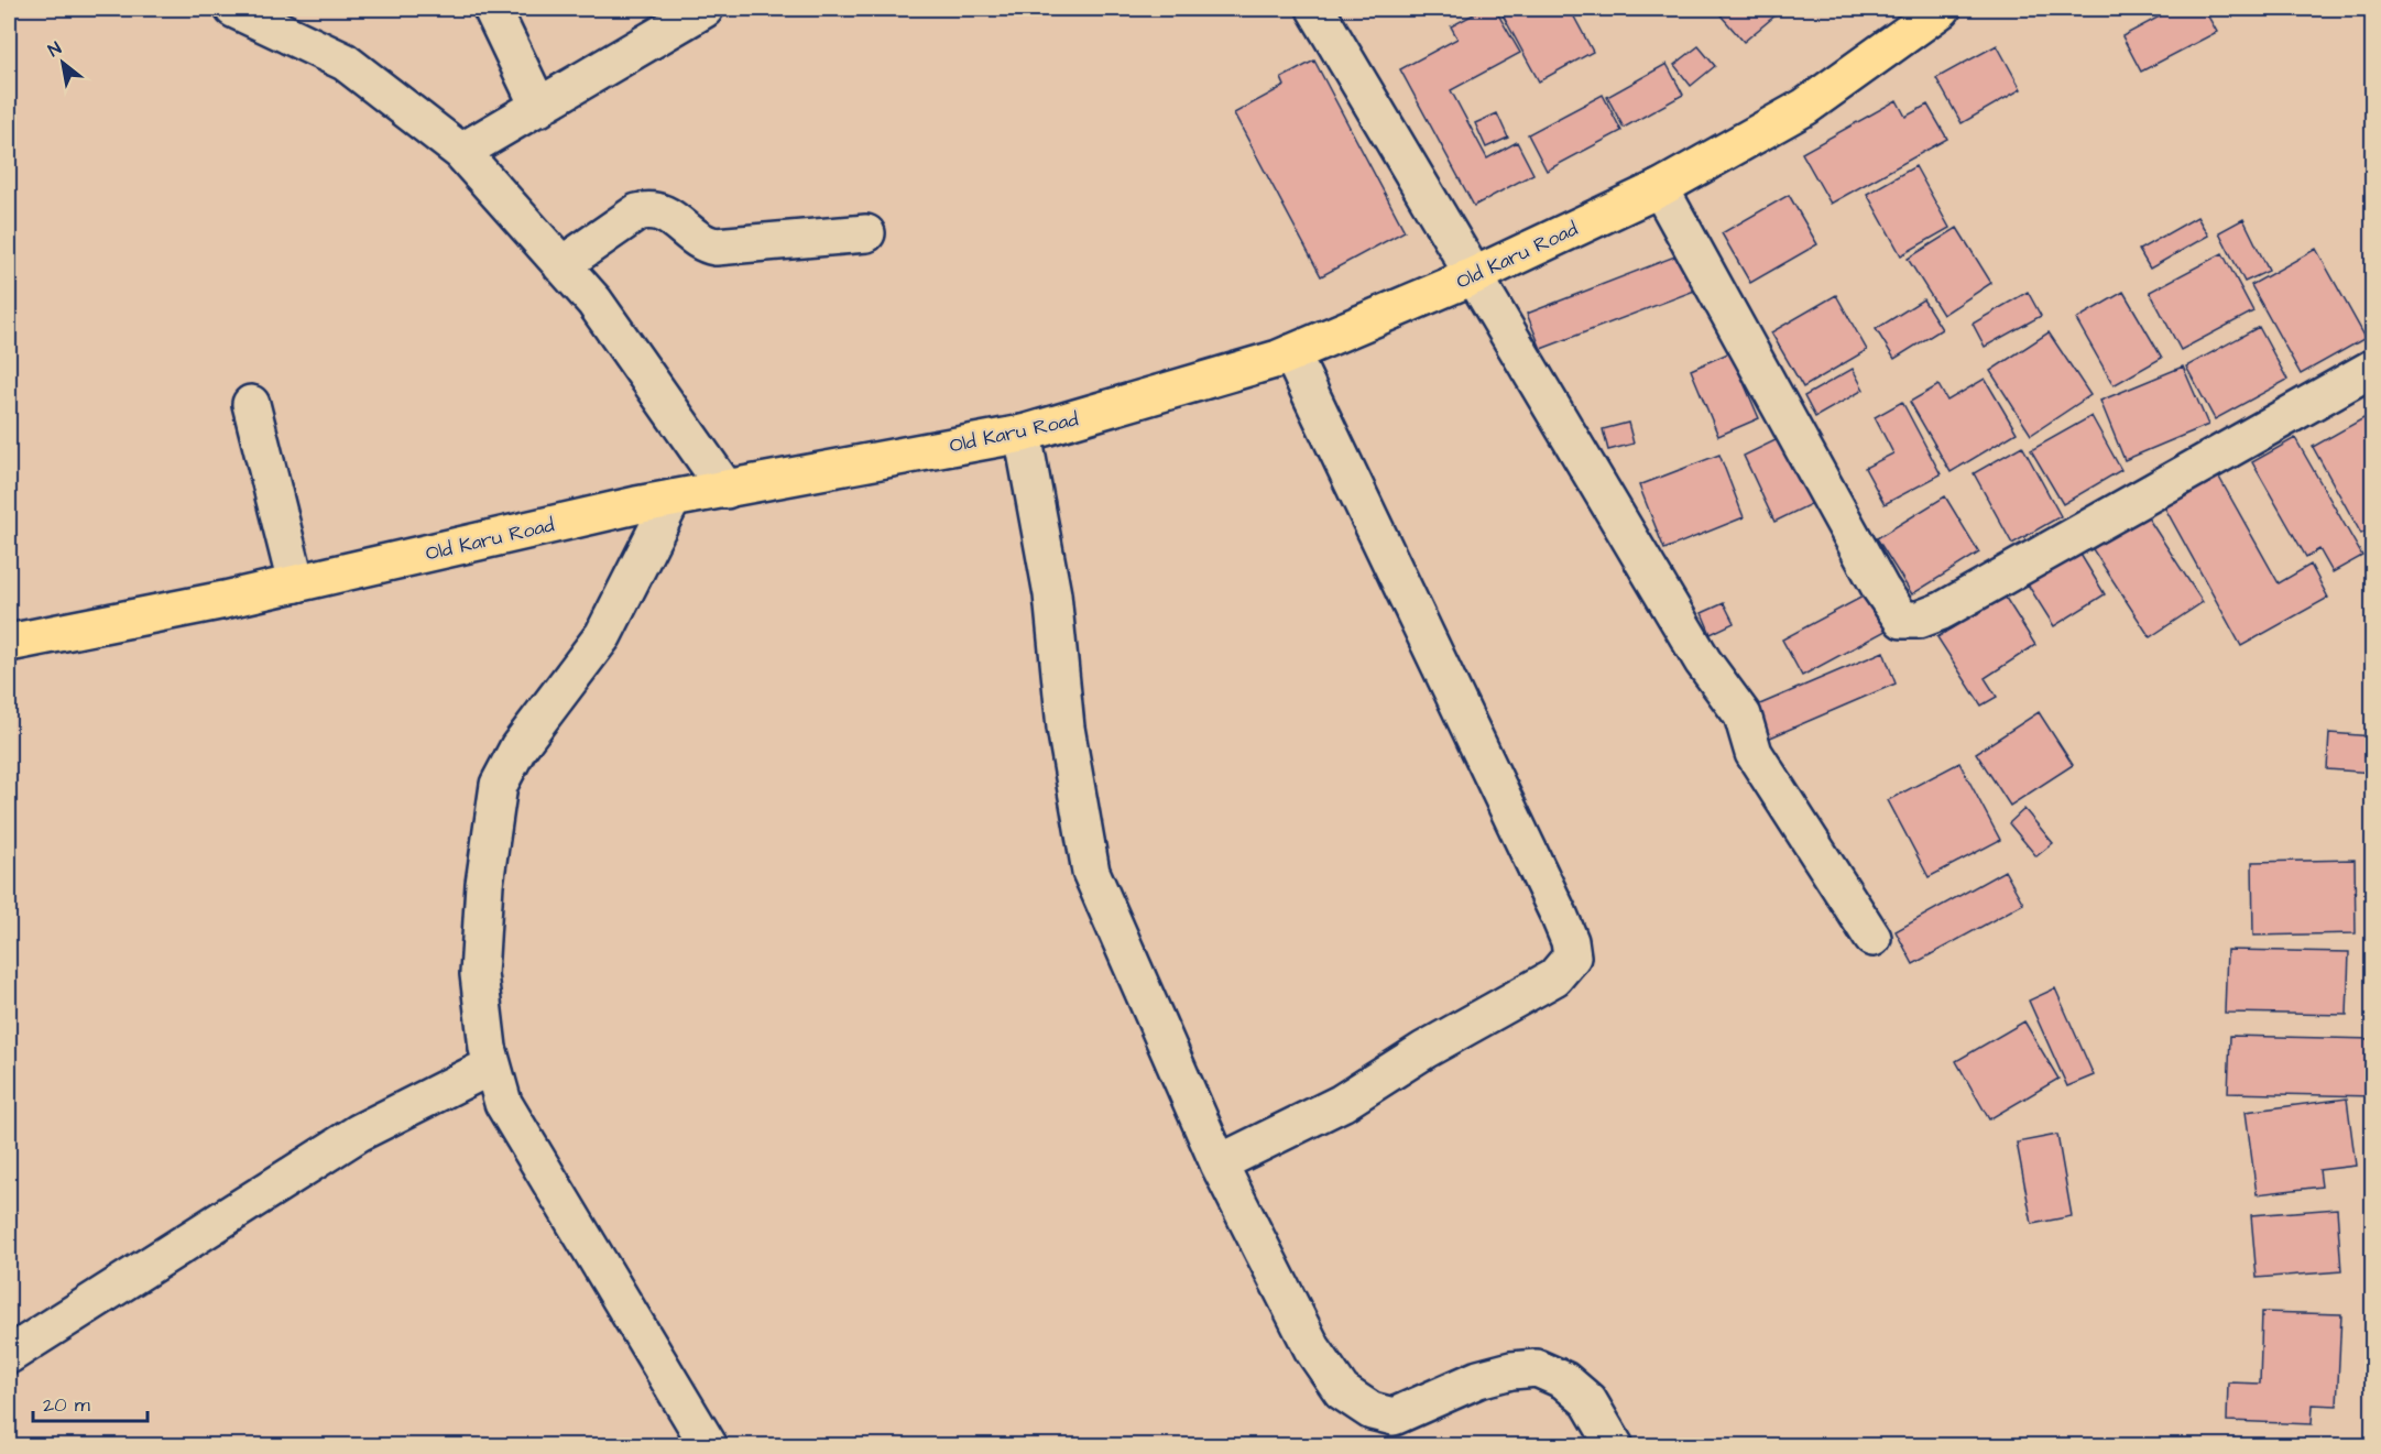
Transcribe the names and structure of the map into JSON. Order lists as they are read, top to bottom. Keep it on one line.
{"streets":{"main road":["Old Karu Road"]},"scale_bar":"20 m","north":"top left"}
